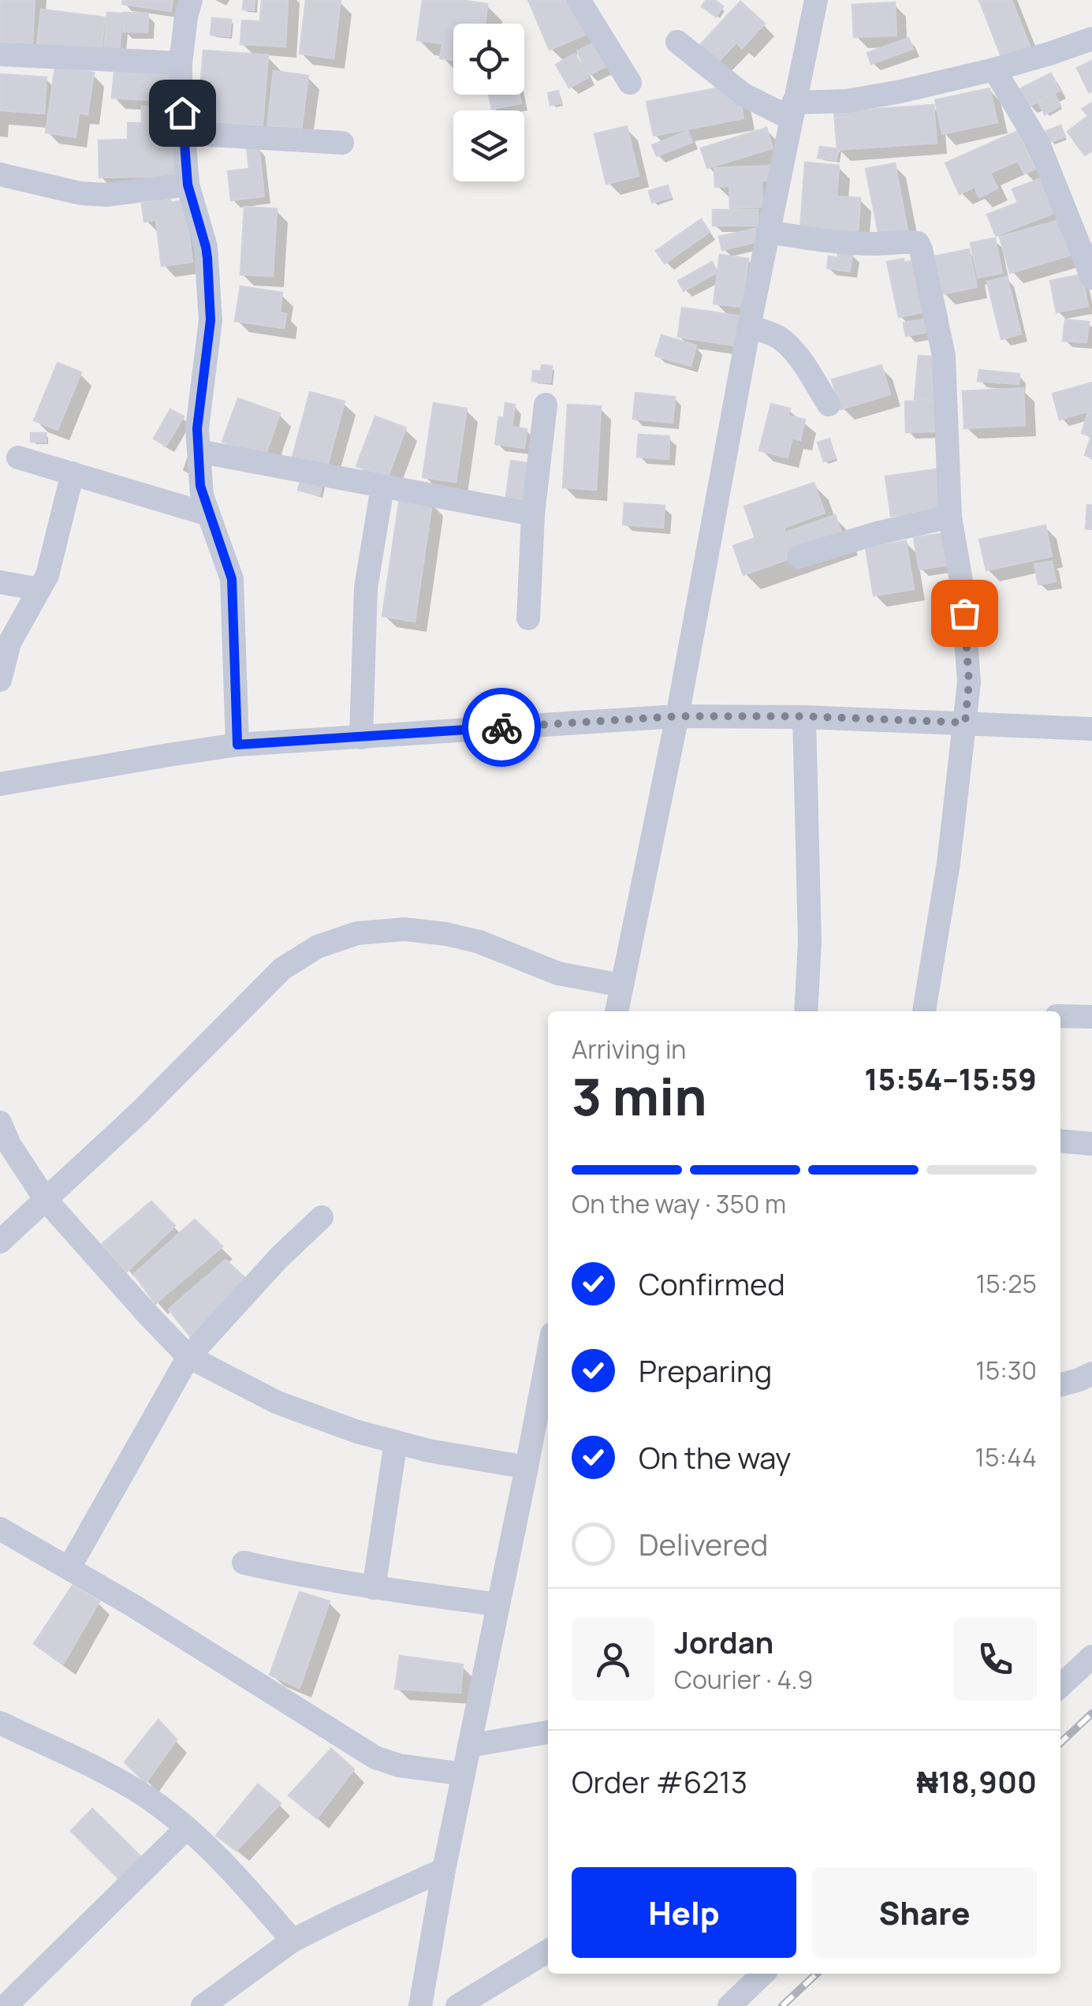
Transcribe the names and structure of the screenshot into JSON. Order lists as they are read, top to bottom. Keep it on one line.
{"page":{"heading":["3 min","Arriving in","15:54–15:59"],"panel":["Jordan","Courier · 4.9","Order #6213","₦18,900"],"bar":"On the way · 350 m","list":[["Confirmed","15:25"],["Preparing","15:30"],["On the way","15:44"],"Delivered"],"buttons":["Help","Share"]}}
